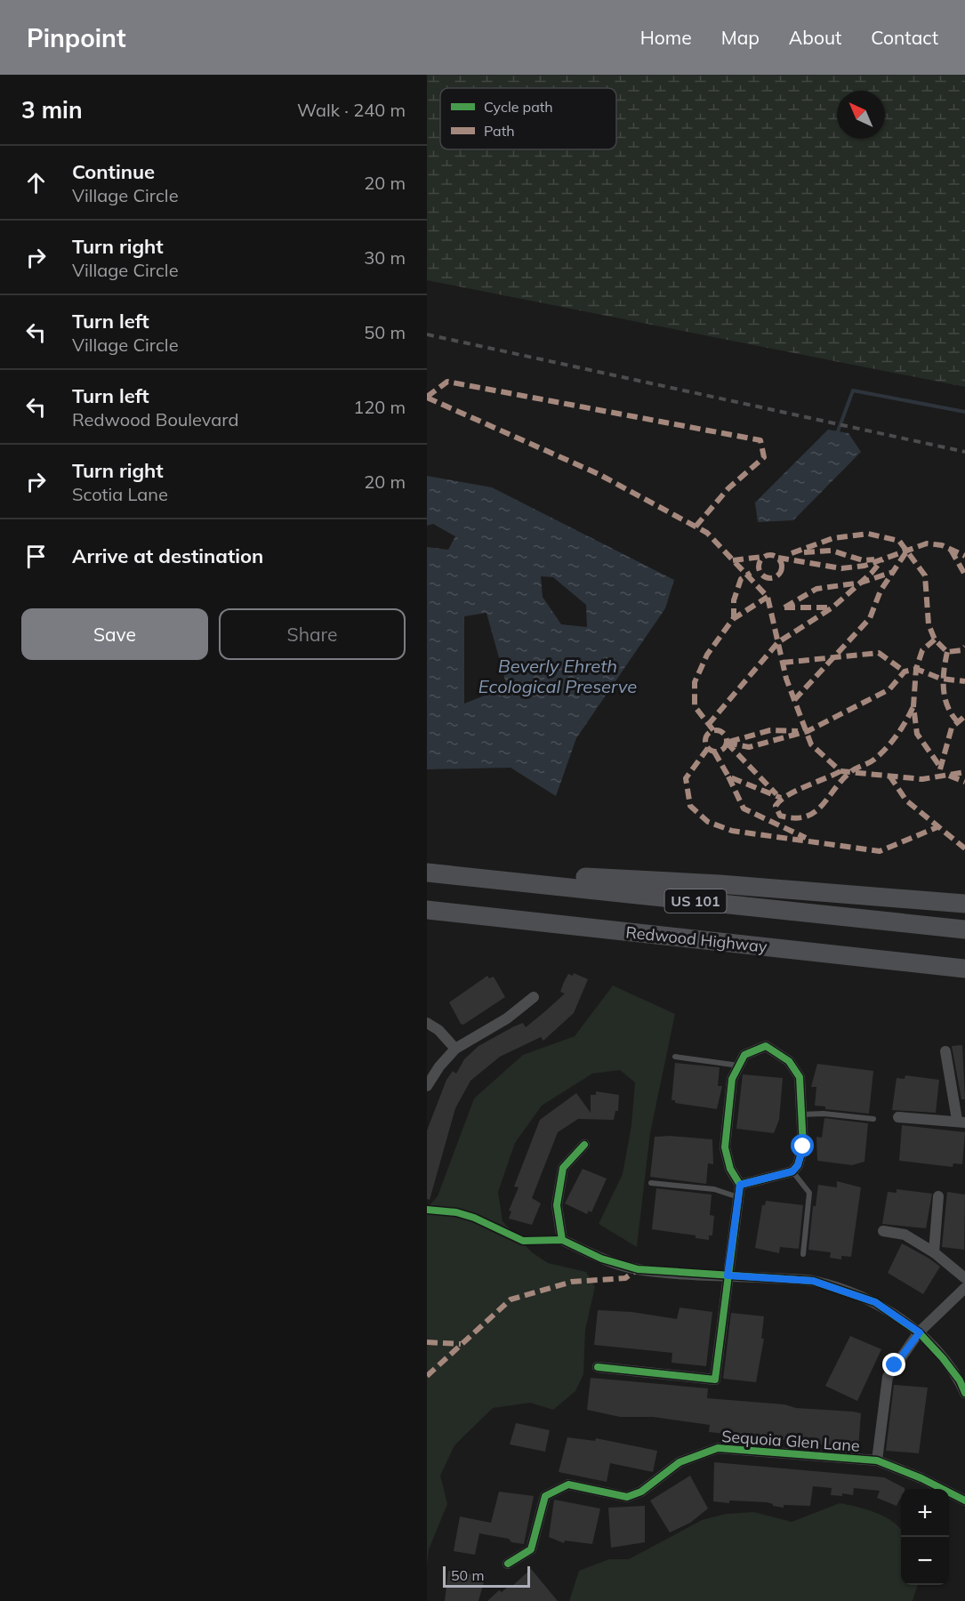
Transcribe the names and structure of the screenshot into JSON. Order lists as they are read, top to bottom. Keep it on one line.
{"streets":{"highway":["US 101","Redwood Highway"],"street":["Sequoia Glen Lane"]},"water":["Beverly Ehreth Ecological Preserve"],"legend":["Cycle path","Path"],"scale_bar":"50 m","north":"top left","page":{"header":"Pinpoint","nav":["Home","Map","About","Contact"],"heading":["3 min","Walk · 240 m"],"list":[["Continue","Village Circle","20 m"],["Turn right","Village Circle","30 m"],["Turn left","Village Circle","50 m"],["Turn left","Redwood Boulevard","120 m"],["Turn right","Scotia Lane","20 m"],"Arrive at destination"],"buttons":["Save","Share"],"map_buttons":["+","−"],"scale":"50 m"}}
